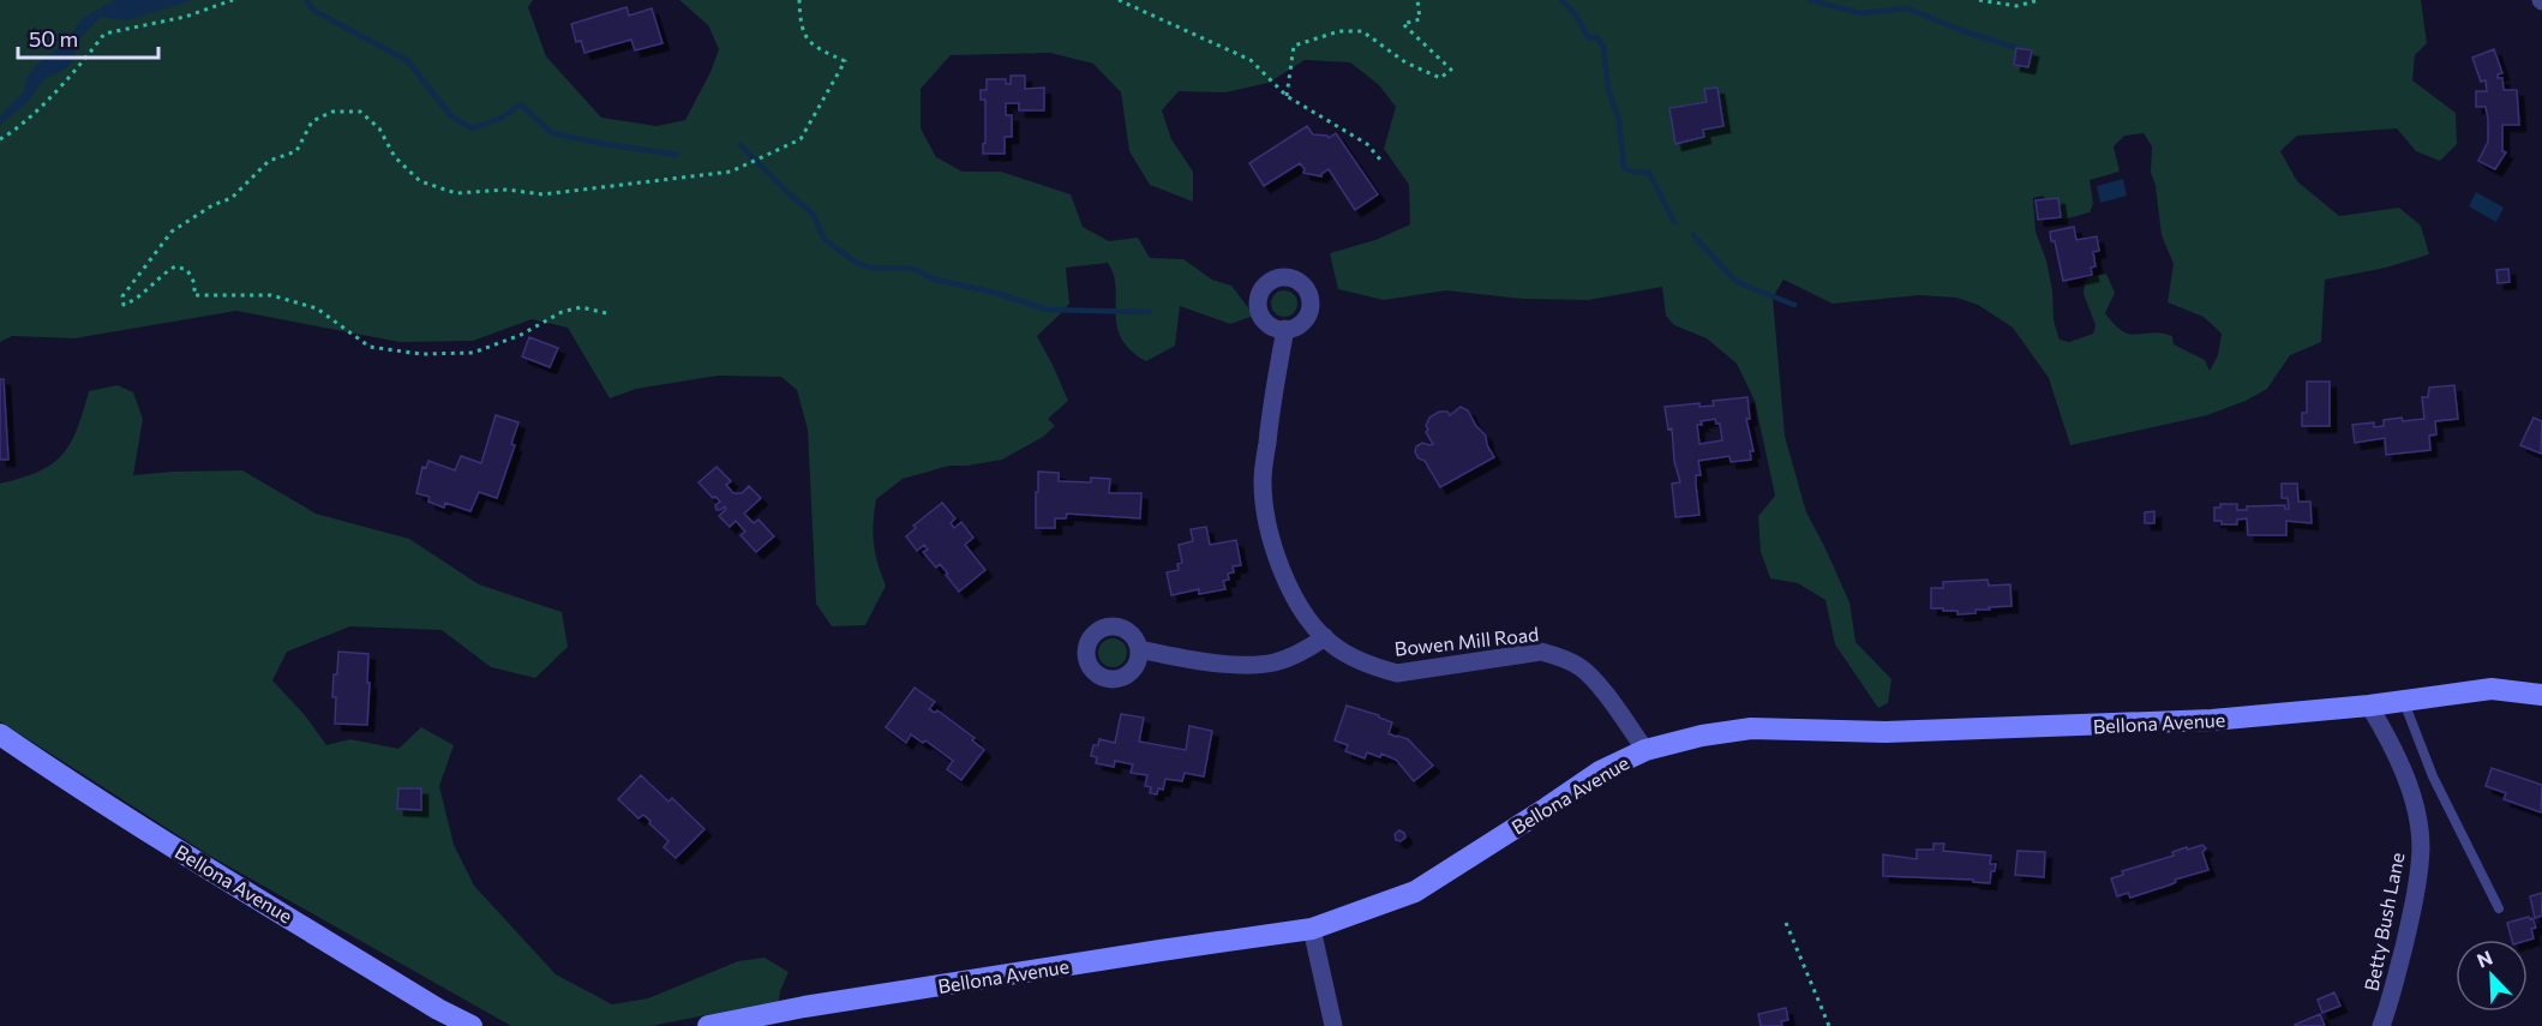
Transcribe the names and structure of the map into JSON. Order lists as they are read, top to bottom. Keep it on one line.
{"streets":{"main road":["Bellona Avenue"],"street":["Bowen Mill Road","Betty Bush Lane"]},"crossings":[["Bowen Mill Road","Bellona Avenue"],["Bellona Avenue","Betty Bush Lane"]],"scale_bar":"50 m","north":"top left"}
